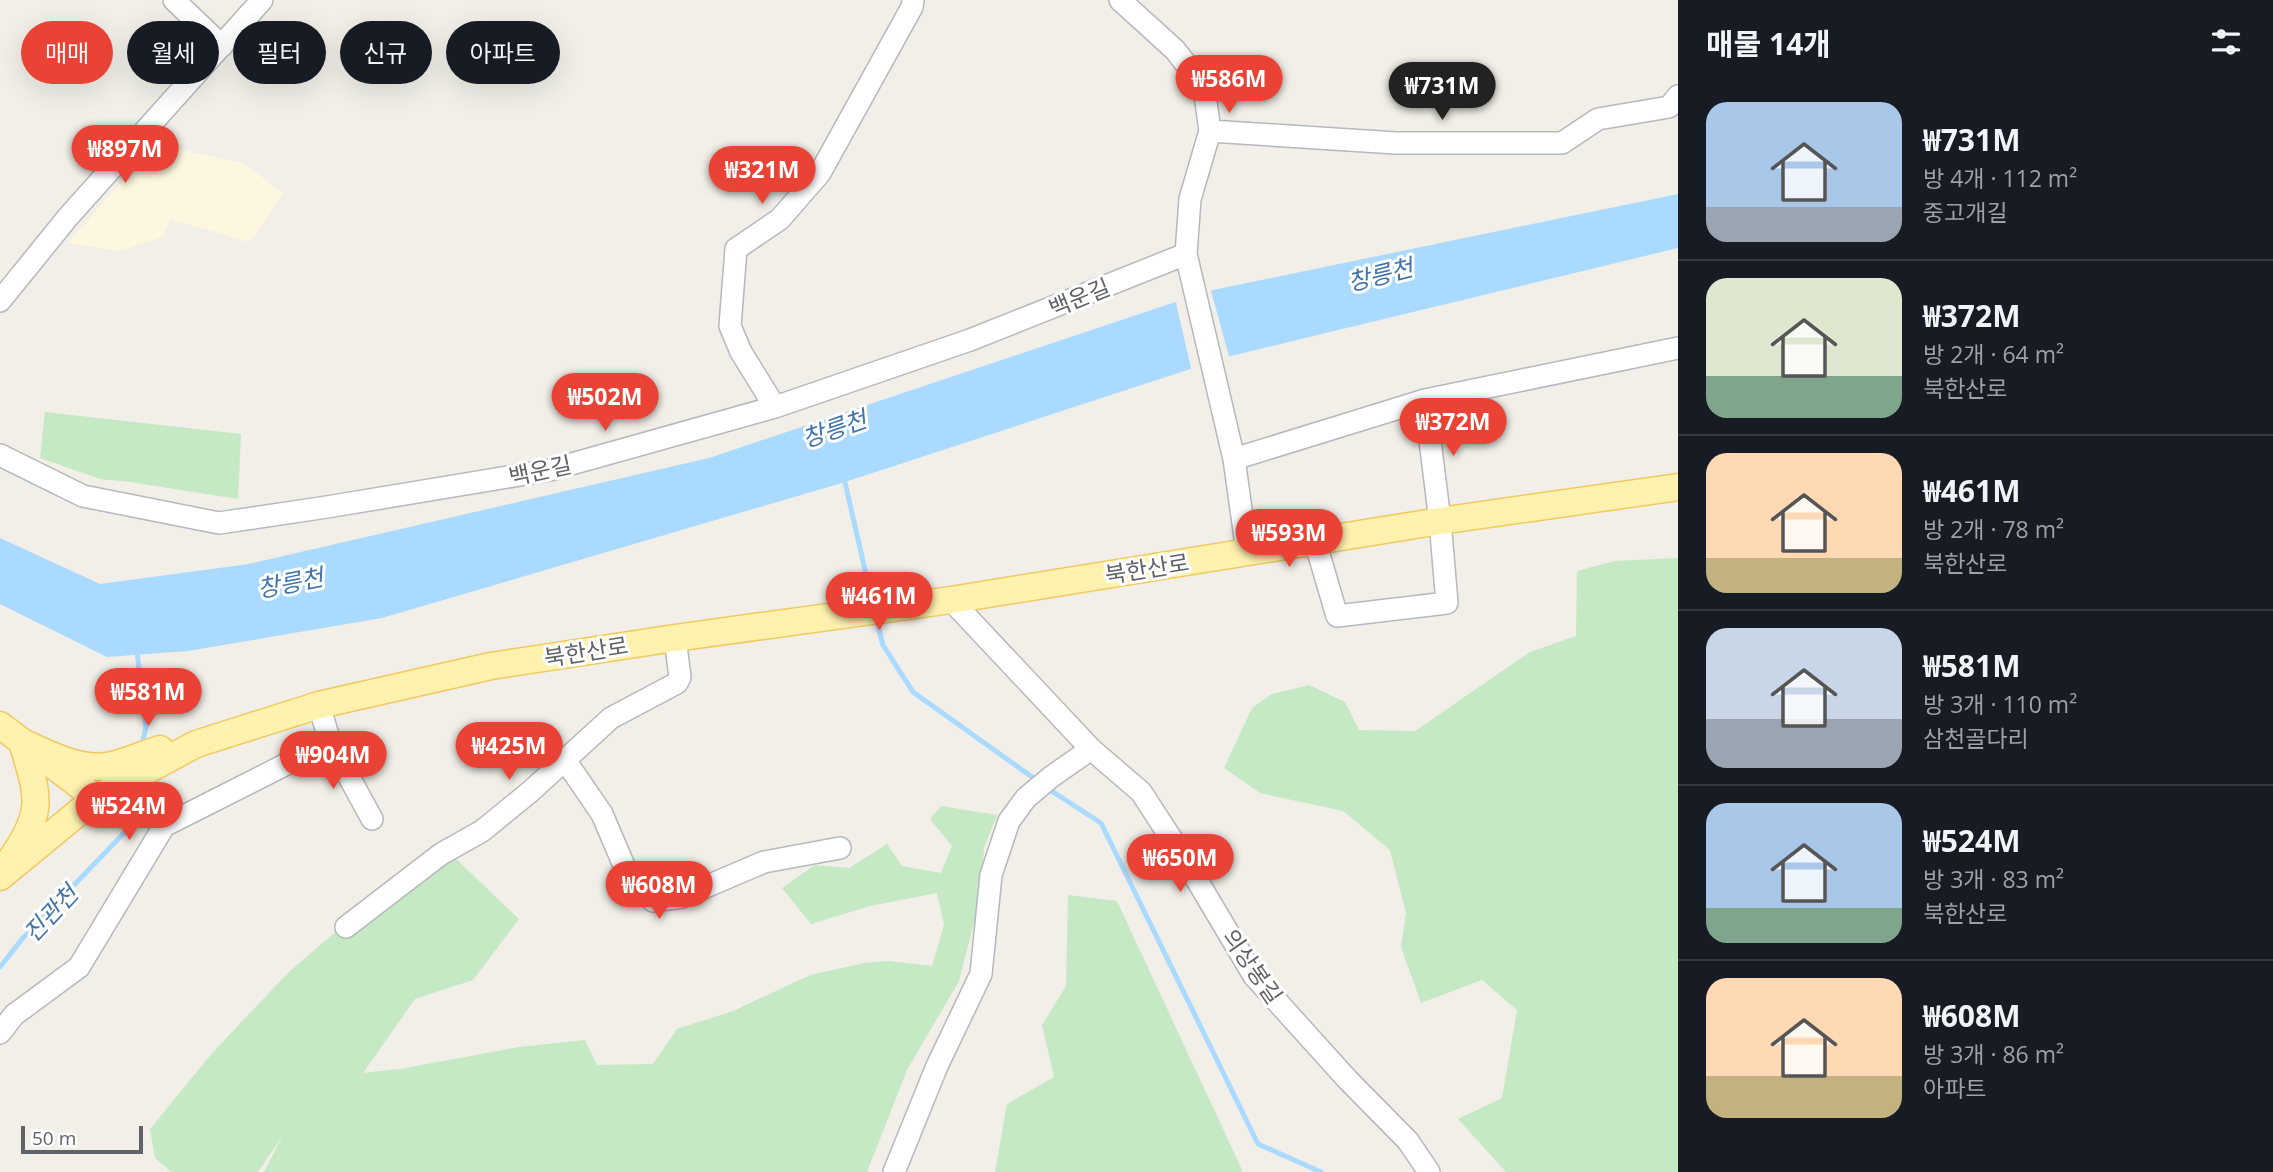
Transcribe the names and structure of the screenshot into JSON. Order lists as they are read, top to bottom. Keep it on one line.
{"streets":{"main road":["북한산로"],"street":["백운길","의상봉길"]},"crossings":[["북한산로","의상봉길"]],"water":["창릉천","진관천"],"scale_bar":"50 m","page":{"heading":"매물 14개","chip":["매매","월세","필터","신규","아파트"],"price":["₩586M","₩731M","₩897M","₩321M","₩502M","₩372M","₩593M","₩461M","₩581M","₩425M","₩904M","₩524M","₩650M","₩608M"],"list":[{"name":"₩731M","note":"방 4개 · 112 m² · 중고개길"},{"name":"₩372M","note":"방 2개 · 64 m² · 북한산로"},{"name":"₩461M","note":"방 2개 · 78 m² · 북한산로"},{"name":"₩581M","note":"방 3개 · 110 m² · 삼천골다리"},{"name":"₩524M","note":"방 3개 · 83 m² · 북한산로"},{"name":"₩608M","note":"방 3개 · 86 m² · 아파트"}],"scale":"50 m"}}
